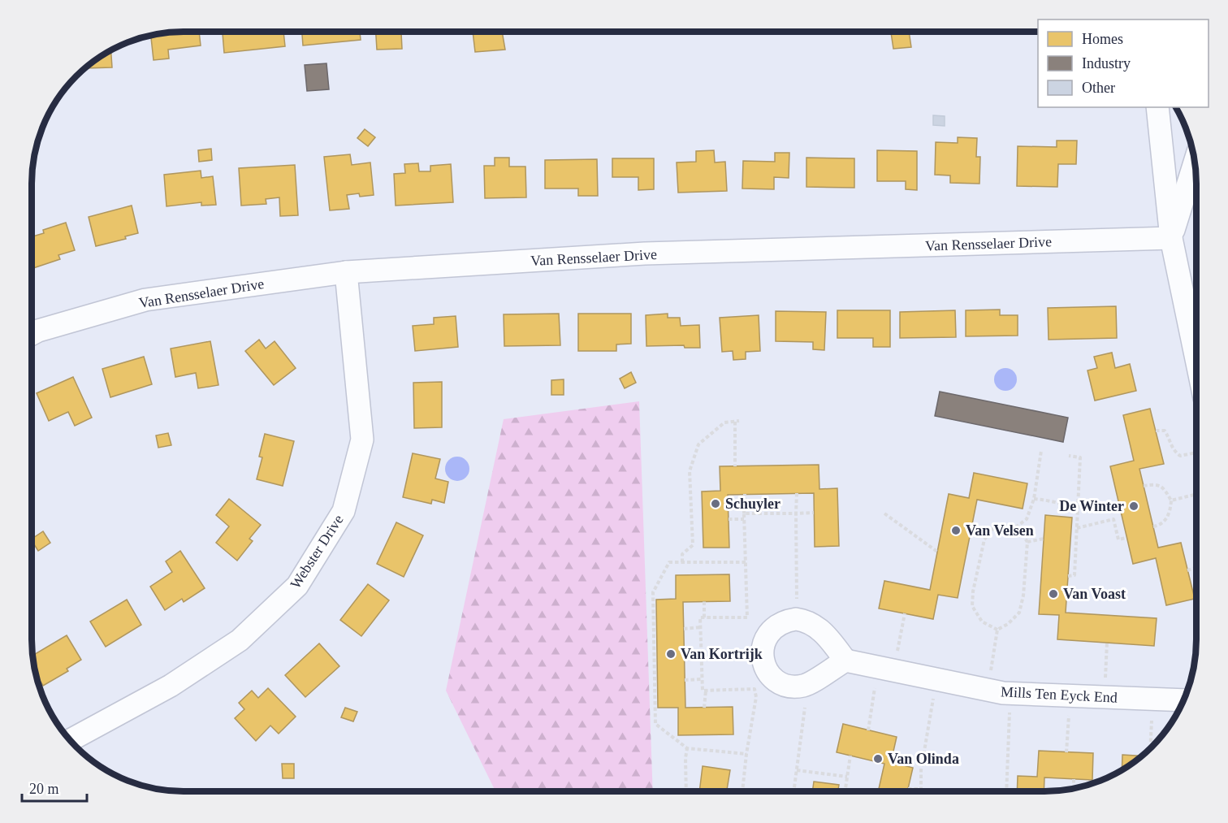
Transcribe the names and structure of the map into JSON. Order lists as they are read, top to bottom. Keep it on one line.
{"streets":{"street":["Van Rensselaer Drive","Webster Drive","Mills Ten Eyck End"]},"crossings":[["Van Rensselaer Drive","Webster Drive"]],"places":["Schuyler","De Winter","Van Velsen","Van Voast","Van Kortrijk","Van Olinda"],"legend":["Homes","Industry","Other"],"scale_bar":"20 m"}
